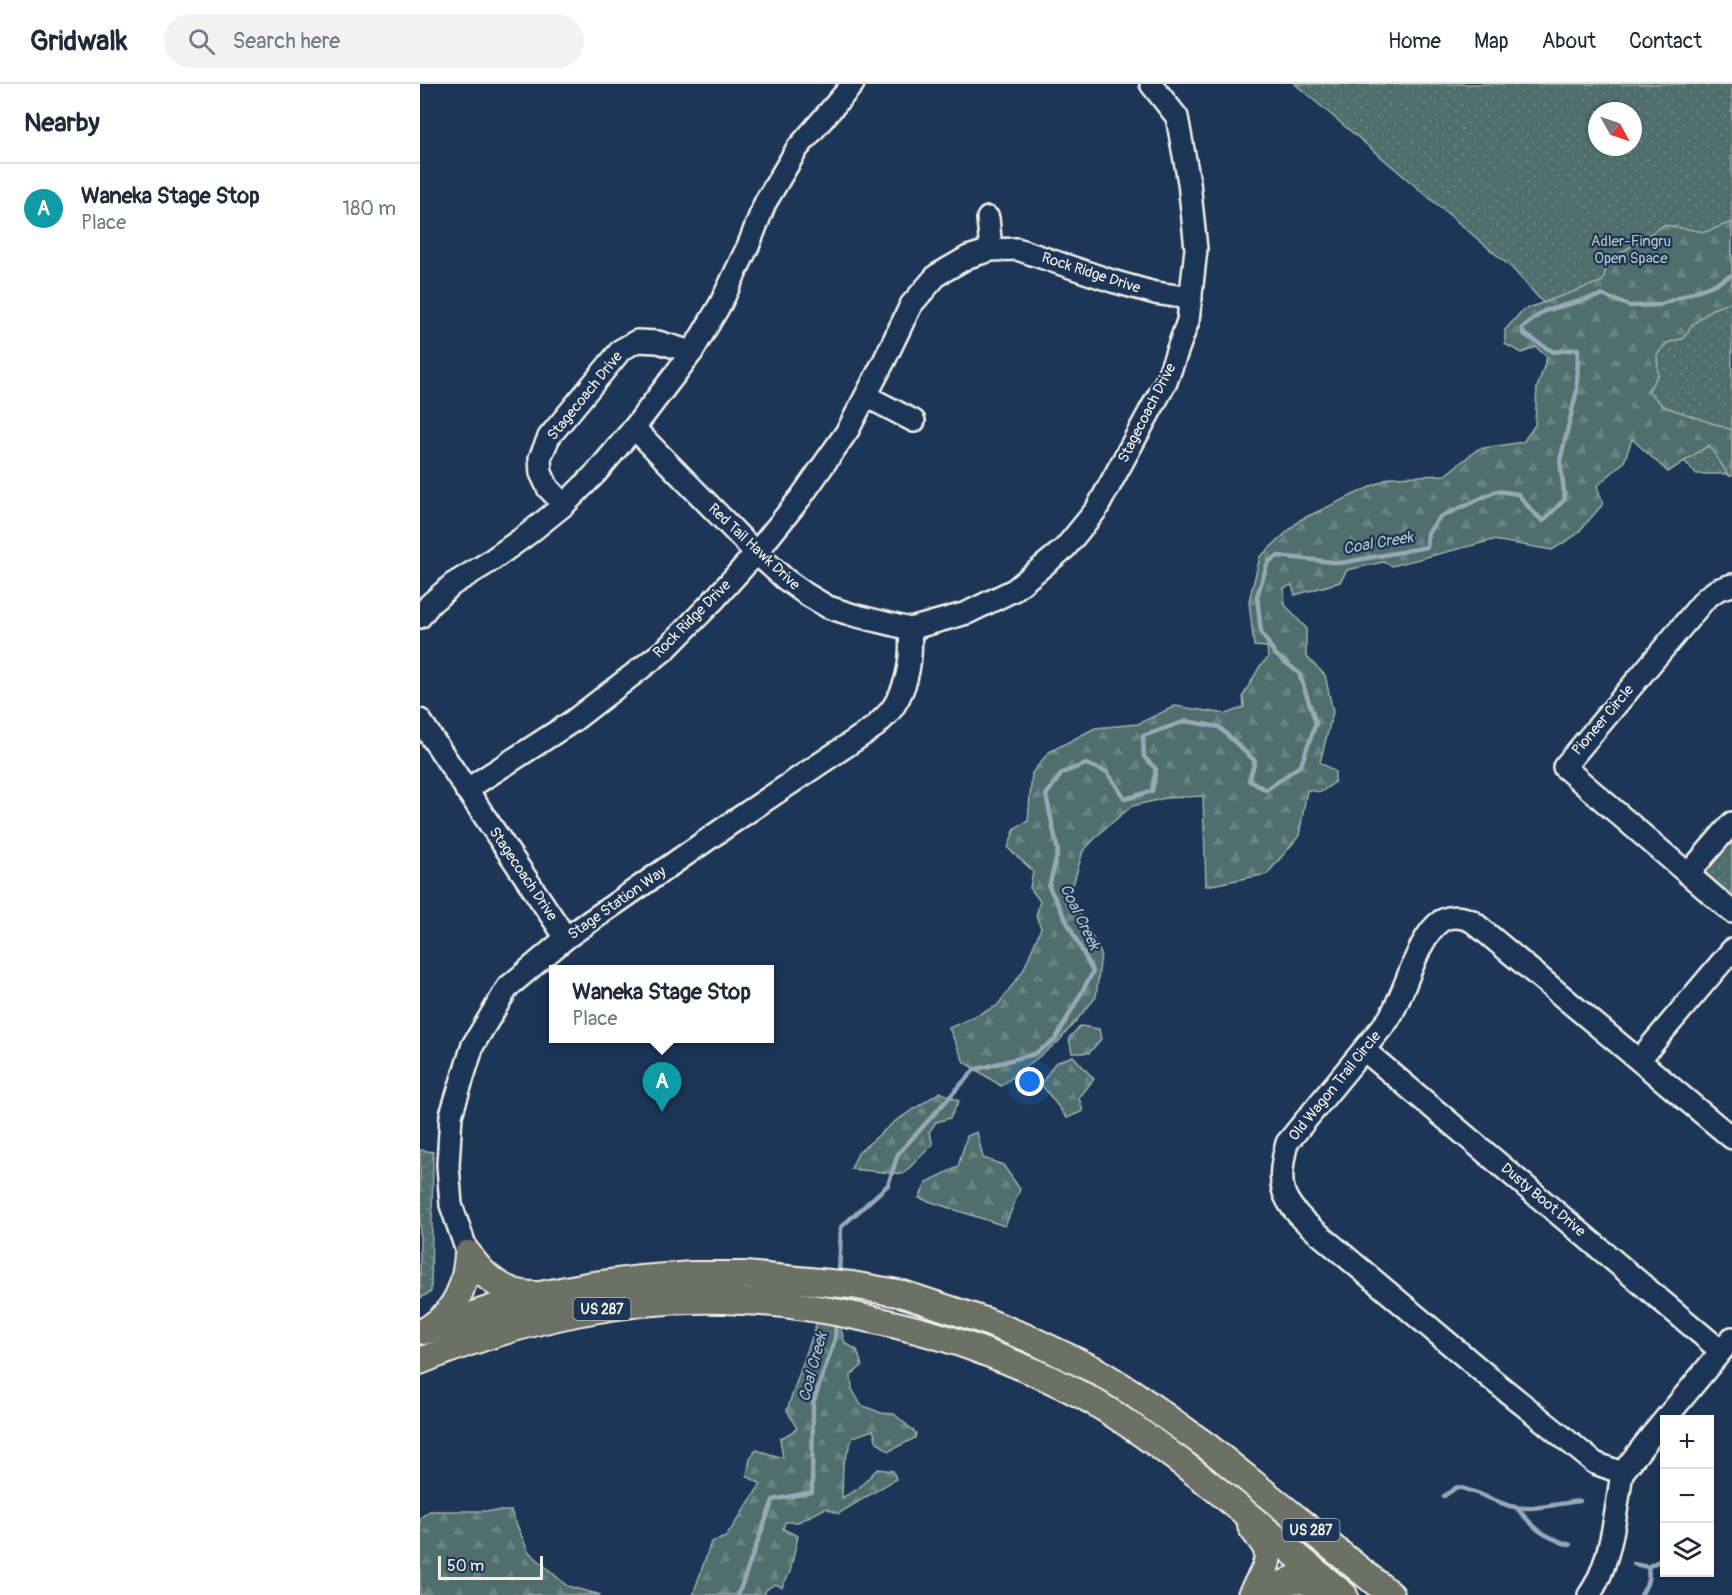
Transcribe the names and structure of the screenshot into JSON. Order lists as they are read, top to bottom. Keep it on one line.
{"streets":{"main road":["US 287"],"street":["Rock Ridge Drive","Stagecoach Drive","Red Tail Hawk Drive","Pioneer Circle","Stage Station Way","Old Wagon Trail Circle","Dusty Boot Drive"]},"crossings":[["Rock Ridge Drive","Stagecoach Drive"],["Rock Ridge Drive","Red Tail Hawk Drive"],["Stagecoach Drive","Red Tail Hawk Drive"],["Stagecoach Drive","Stage Station Way"],["Red Tail Hawk Drive","Stage Station Way"],["Old Wagon Trail Circle","Dusty Boot Drive"]],"water":["Coal Creek"],"parks":["Adler-Fingru Open Space"],"scale_bar":"50 m","north":"bottom right","page":{"header":"Gridwalk","search":"Search here","nav":["Home","Map","About","Contact"],"heading":"Nearby","list":[{"mark":"A","name":"Waneka Stage Stop","note":"Place","value":"180 m"}],"popup":["Waneka Stage Stop","Place"],"pins":"A","map_buttons":["+","−"],"scale":"50 m"}}
